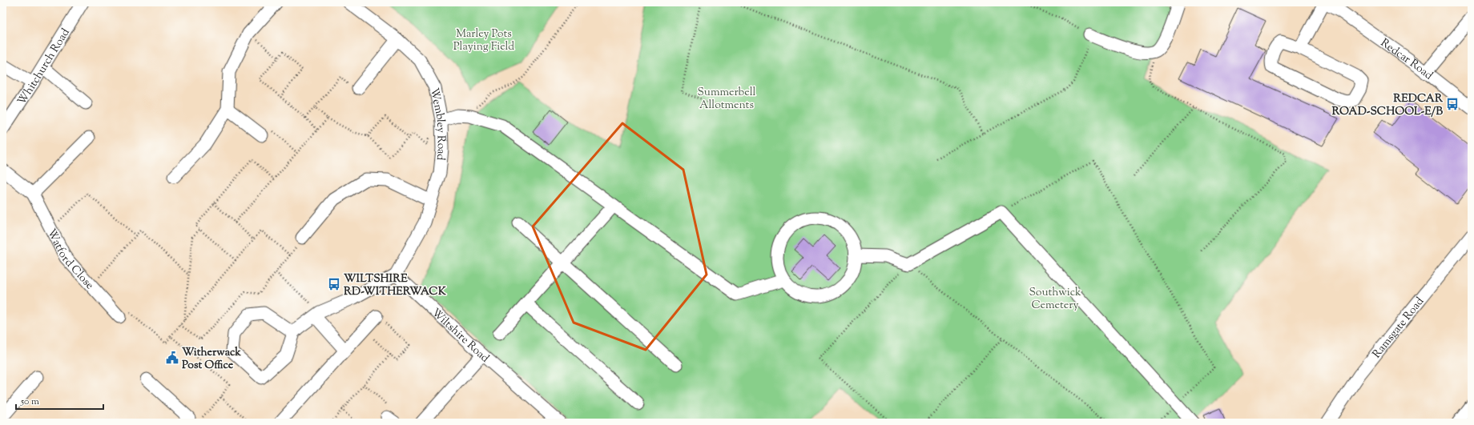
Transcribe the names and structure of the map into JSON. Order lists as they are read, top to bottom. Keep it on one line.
{"streets":{"street":["Redcar Road","Whitchurch Road","Wembley Road","Watford Close","Ramsgate Road","Wiltshire Road"]},"crossings":[["Wembley Road","Wiltshire Road"]],"parks":["Marley Pots Playing Field","Summerbell Allotments","Southwick Cemetery"],"places":{"bus stop":["REDCAR ROAD-SCHOOL-E/B","WILTSHIRE RD-WITHERWACK"],"public building":["Witherwack Post Office"]},"scale_bar":"50 m"}
